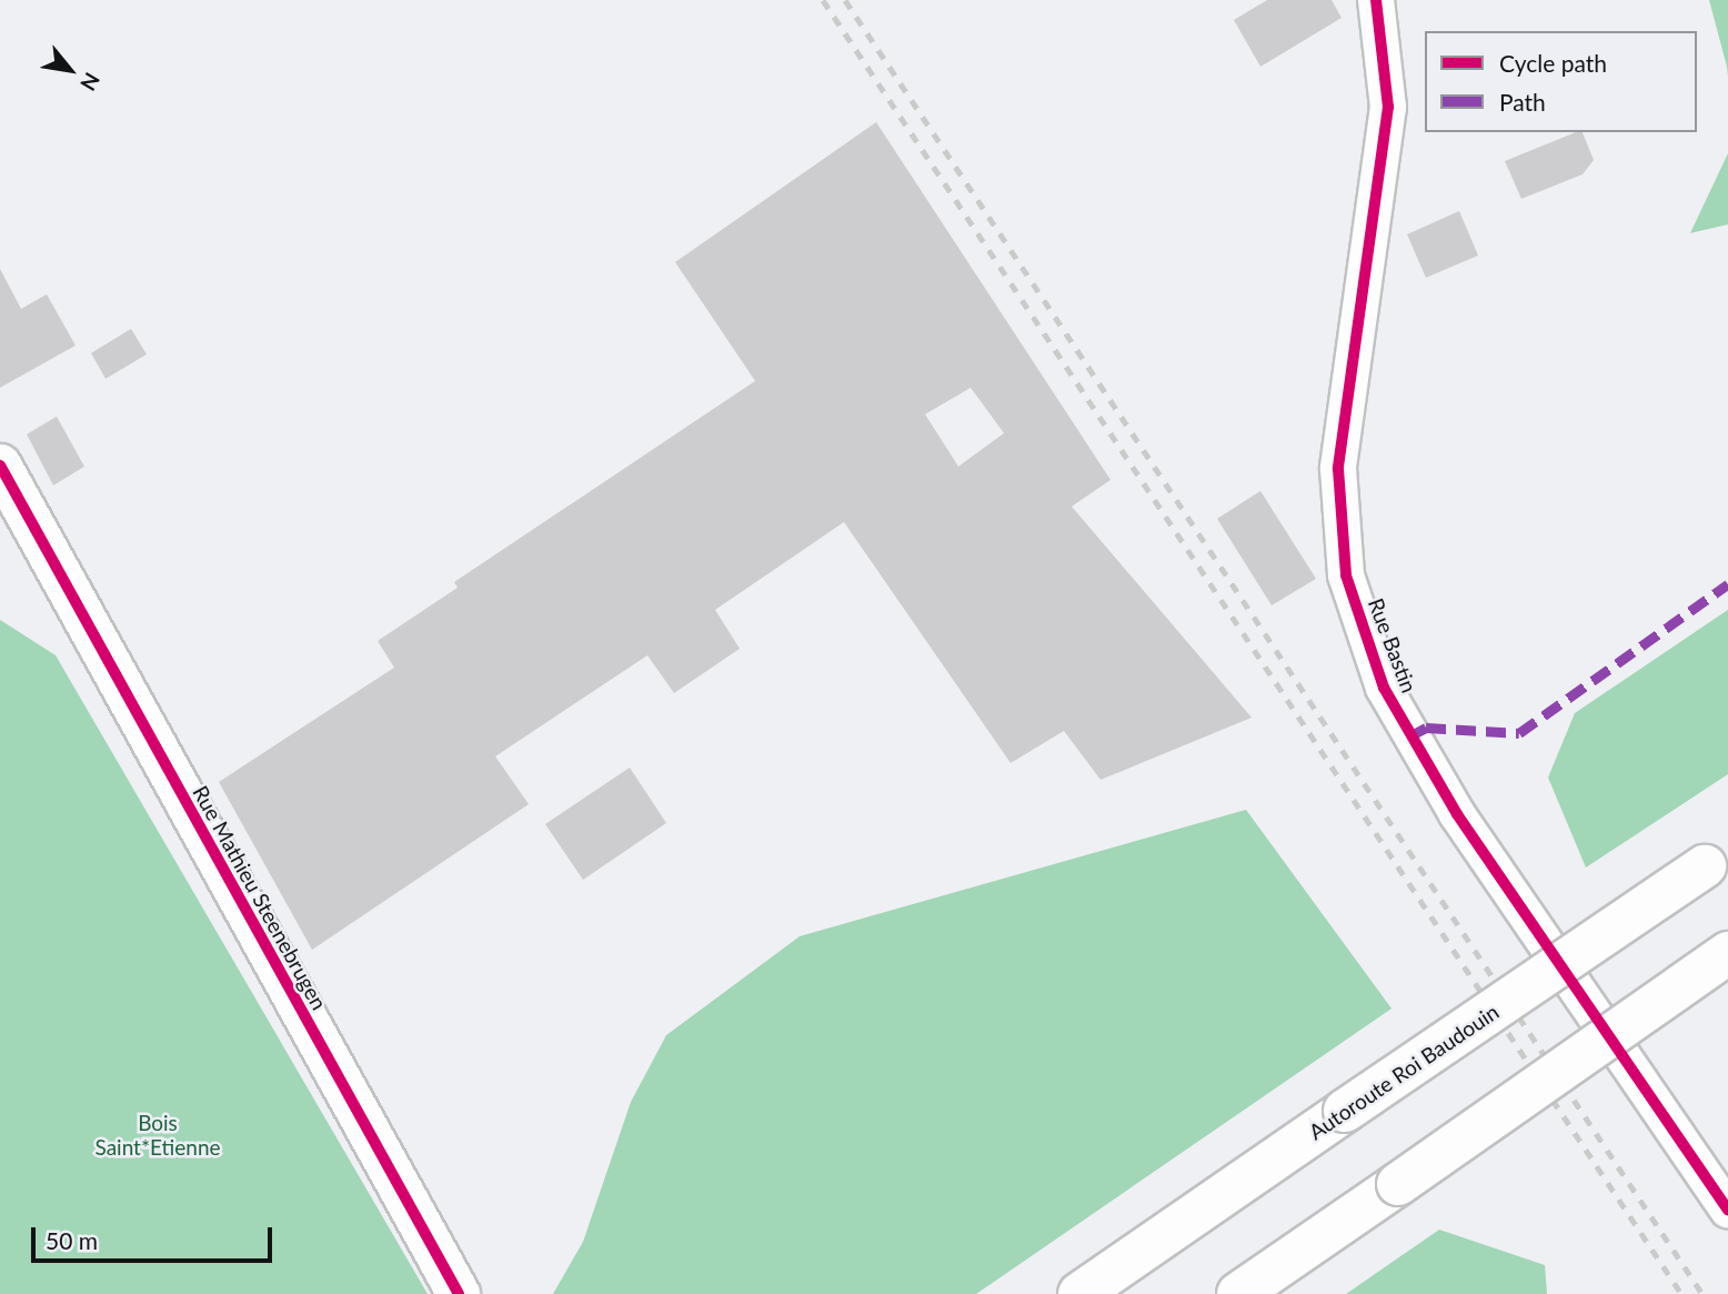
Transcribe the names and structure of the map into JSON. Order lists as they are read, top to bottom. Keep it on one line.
{"streets":{"main road":["Rue Mathieu Steenebrugen","Autoroute Roi Baudouin"],"street":["Rue Bastin"]},"parks":["Bois Saint*Etienne"],"legend":["Cycle path","Path"],"scale_bar":"50 m","north":"bottom right"}
